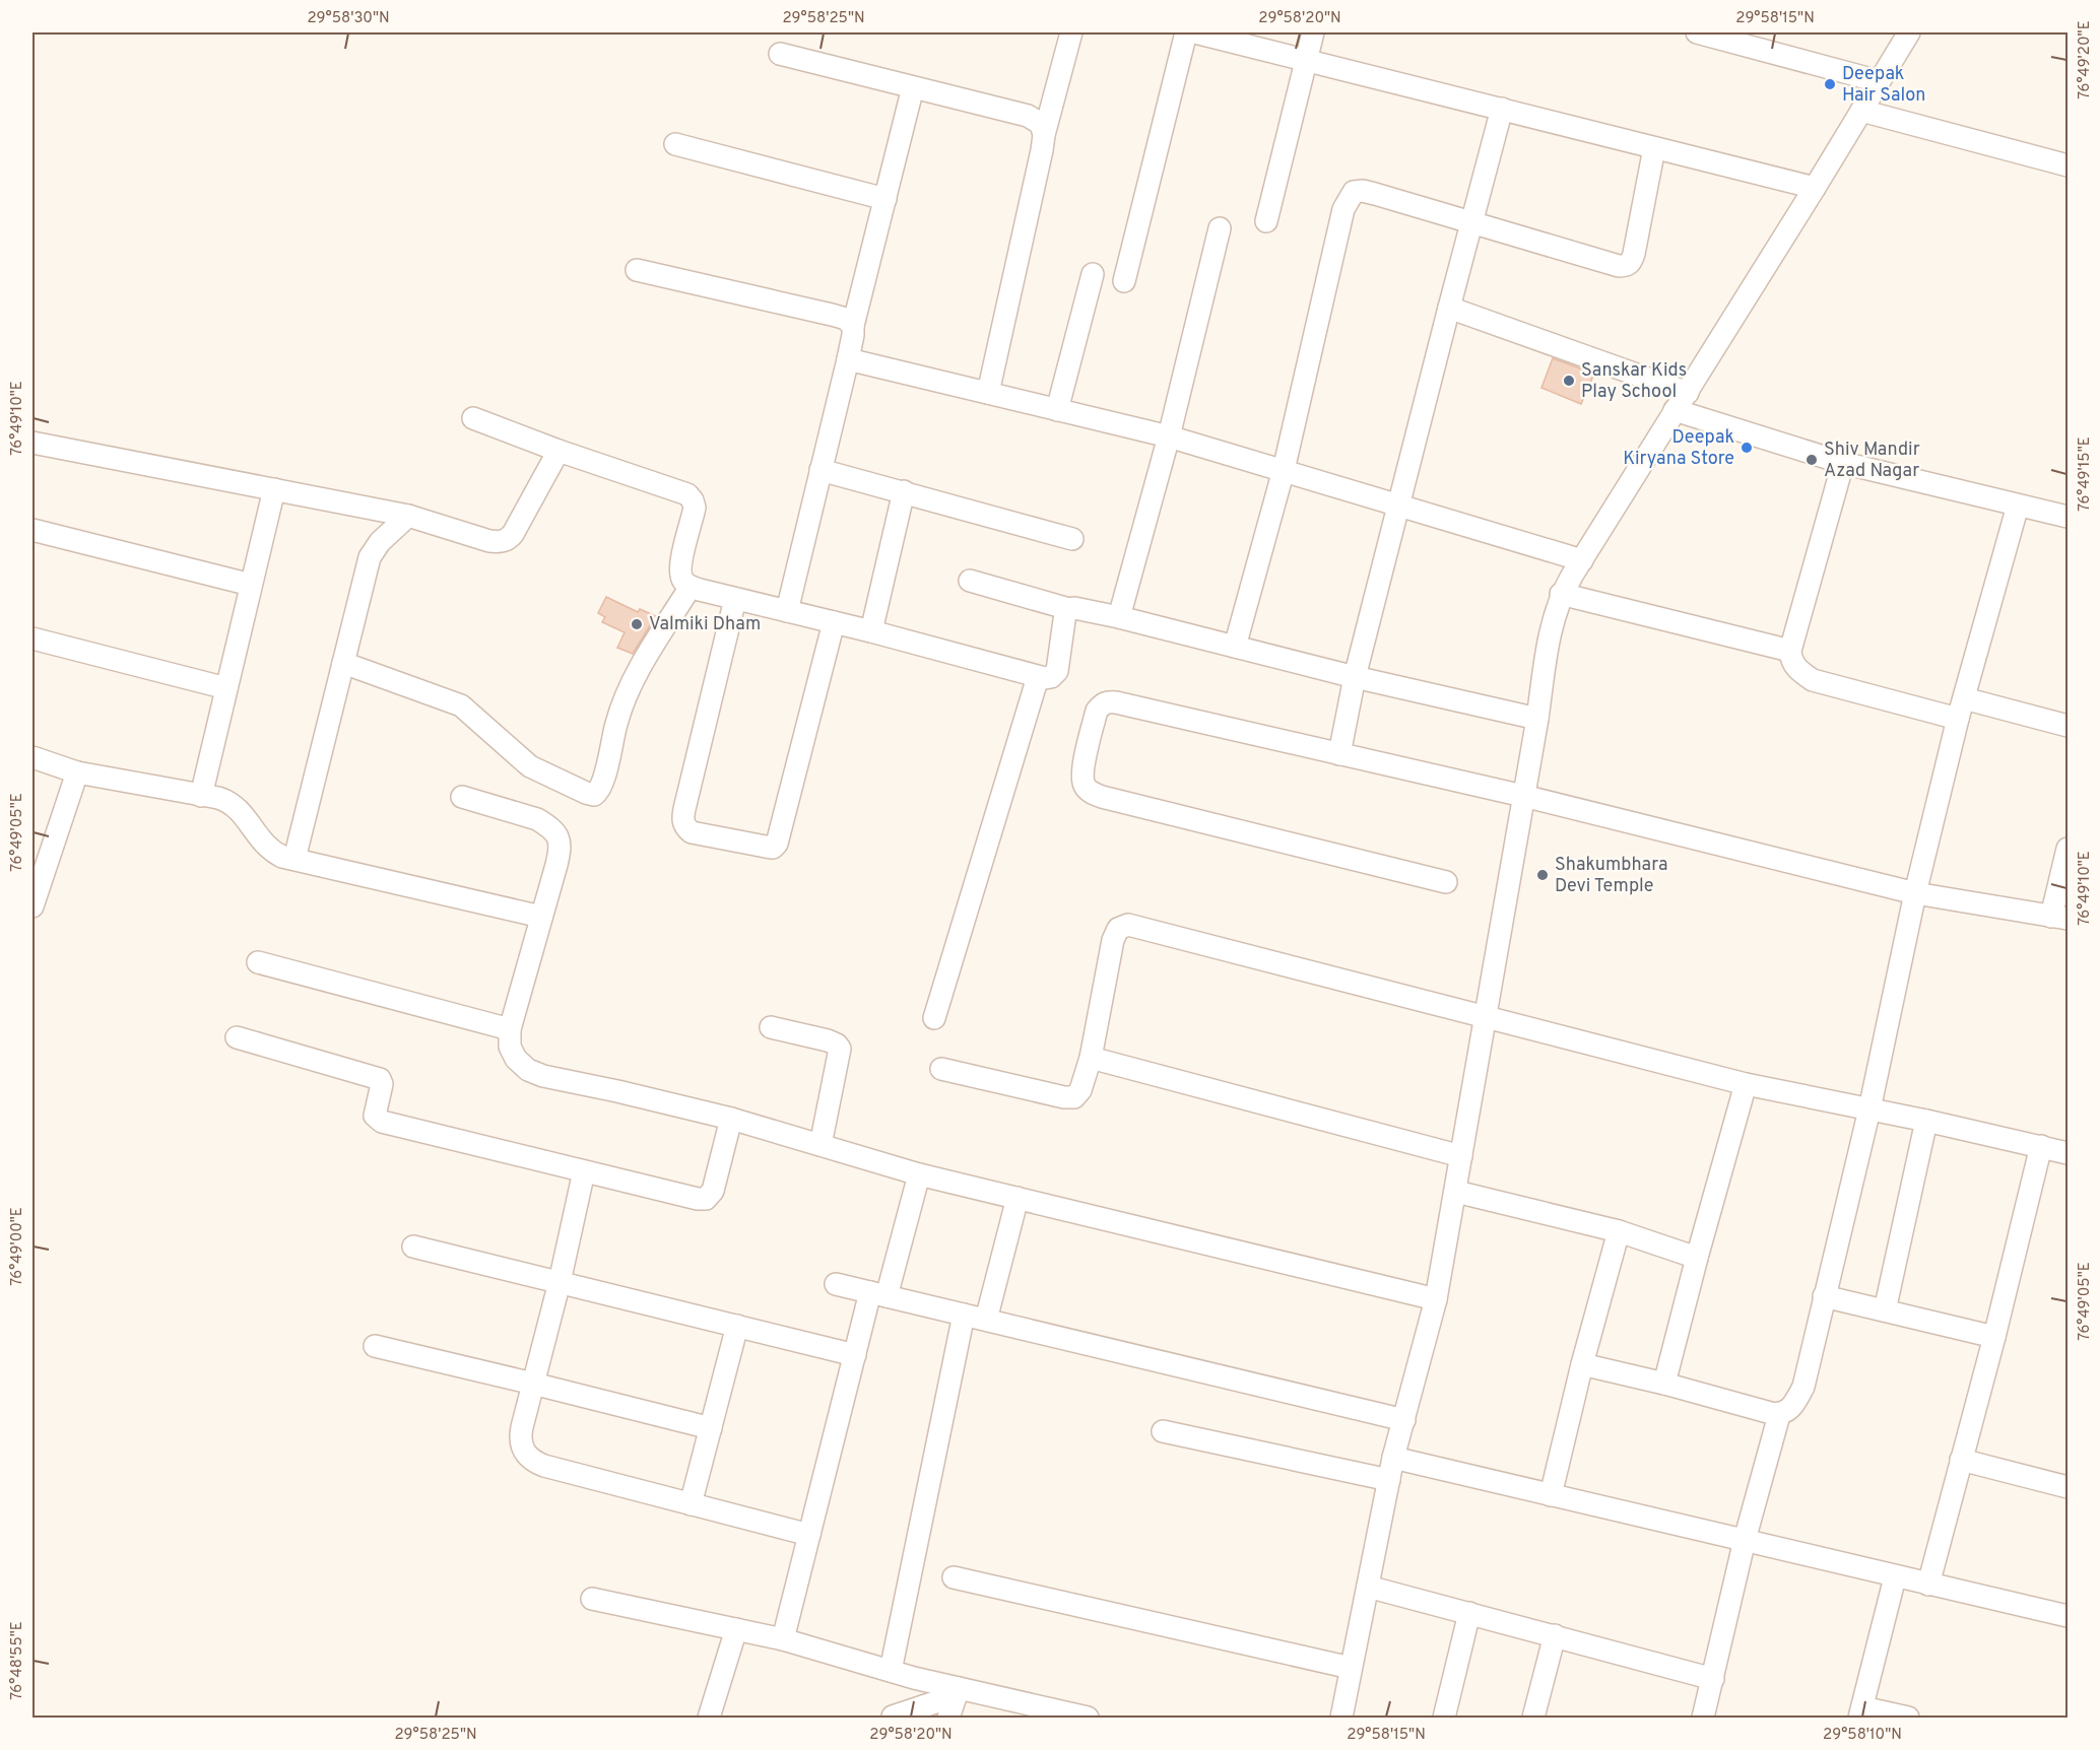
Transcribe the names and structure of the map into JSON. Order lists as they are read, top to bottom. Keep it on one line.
{"places":["Deepak Hair Salon","Sanskar Kids Play School","Deepak Kiryana Store","Shiv Mandir Azad Nagar","Valmiki Dham","Shakumbhara Devi Temple"],"coordinates":["29°58'30\"N","29°58'25\"N","29°58'20\"N","29°58'15\"N","76°49'20\"E","76°49'10\"E","76°49'15\"E","76°49'05\"E","76°49'00\"E","76°48'55\"E","29°58'10\"N"]}
